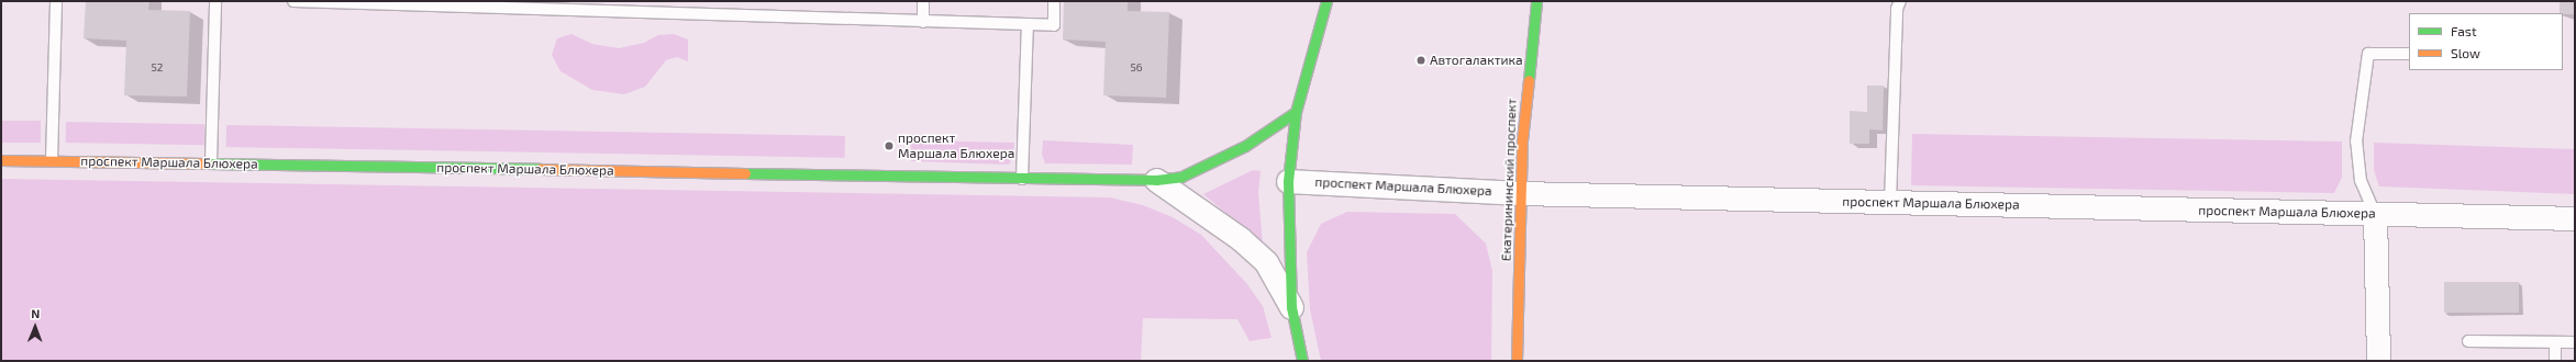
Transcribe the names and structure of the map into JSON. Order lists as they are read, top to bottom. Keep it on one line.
{"streets":{"street":["проспект Маршала Блюхера","Екатерининский проспект"]},"crossings":[["проспект Маршала Блюхера","Екатерининский проспект"]],"places":["Автогалактика","проспект Маршала Блюхера"],"house_numbers":["52","56"],"legend":["Fast","Slow"],"north":"top"}
